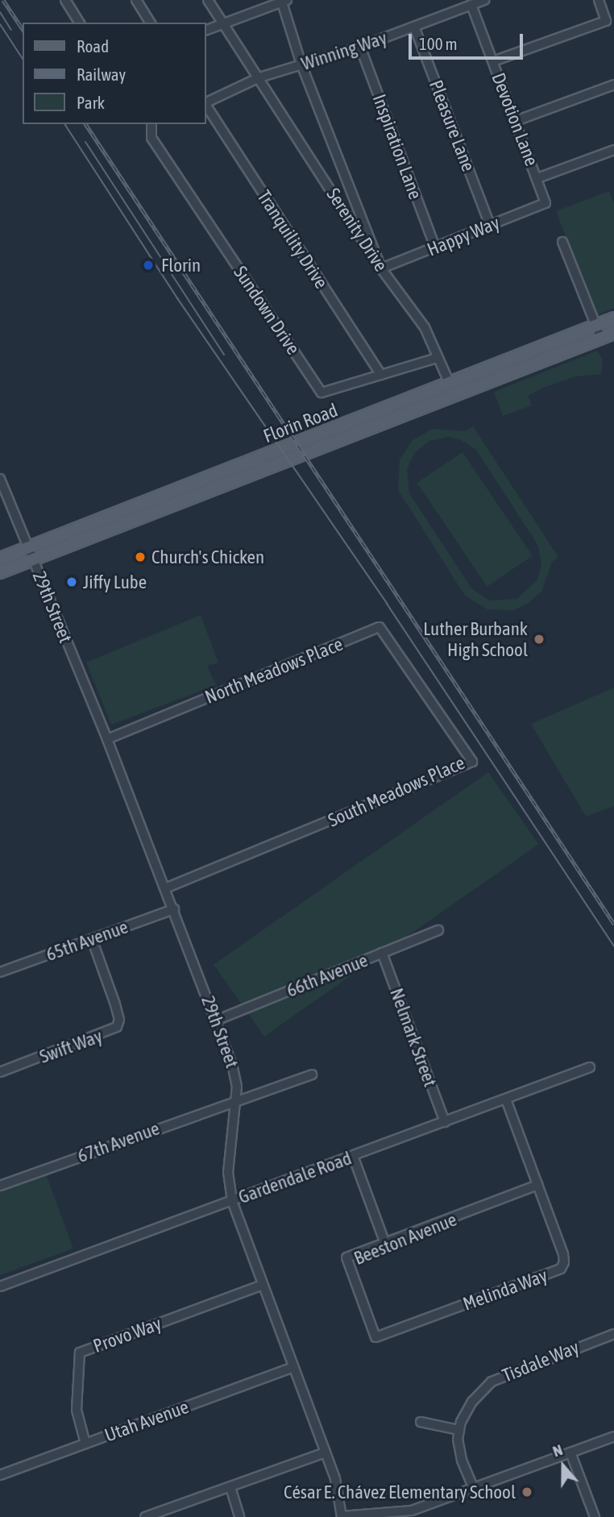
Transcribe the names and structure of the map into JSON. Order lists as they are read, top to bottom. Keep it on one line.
{"streets":{"main road":["Florin Road"],"street":["Winning Way","Devotion Lane","Pleasure Lane","Inspiration Lane","Serenity Drive","Happy Way","Tranquility Drive","Sundown Drive","29th Street","North Meadows Place","South Meadows Place","65th Avenue","66th Avenue","Nelmark Street","Swift Way","67th Avenue","Gardendale Road","Beeston Avenue","Melinda Way","Provo Way","Tisdale Way","Utah Avenue"]},"crossings":[["Winning Way","Devotion Lane"],["Winning Way","Pleasure Lane"],["Winning Way","Inspiration Lane"],["Winning Way","Serenity Drive"],["Devotion Lane","Happy Way"],["Pleasure Lane","Happy Way"],["Inspiration Lane","Happy Way"],["Serenity Drive","Happy Way"],["Serenity Drive","Sundown Drive"],["Serenity Drive","Florin Road"],["Tranquility Drive","Sundown Drive"],["Florin Road","29th Street"],["29th Street","North Meadows Place"],["29th Street","South Meadows Place"],["29th Street","65th Avenue"],["29th Street","66th Avenue"],["29th Street","67th Avenue"],["29th Street","Gardendale Road"],["29th Street","Provo Way"],["29th Street","Utah Avenue"],["North Meadows Place","South Meadows Place"],["65th Avenue","Swift Way"],["66th Avenue","Nelmark Street"],["Nelmark Street","Gardendale Road"],["Gardendale Road","Melinda Way"],["Beeston Avenue","Melinda Way"],["Provo Way","Utah Avenue"]],"places":["Florin","Church's Chicken","Jiffy Lube","Luther Burbank High School","César E. Chávez Elementary School"],"legend":["Road","Railway","Park"],"scale_bar":"100 m","north":"top"}
